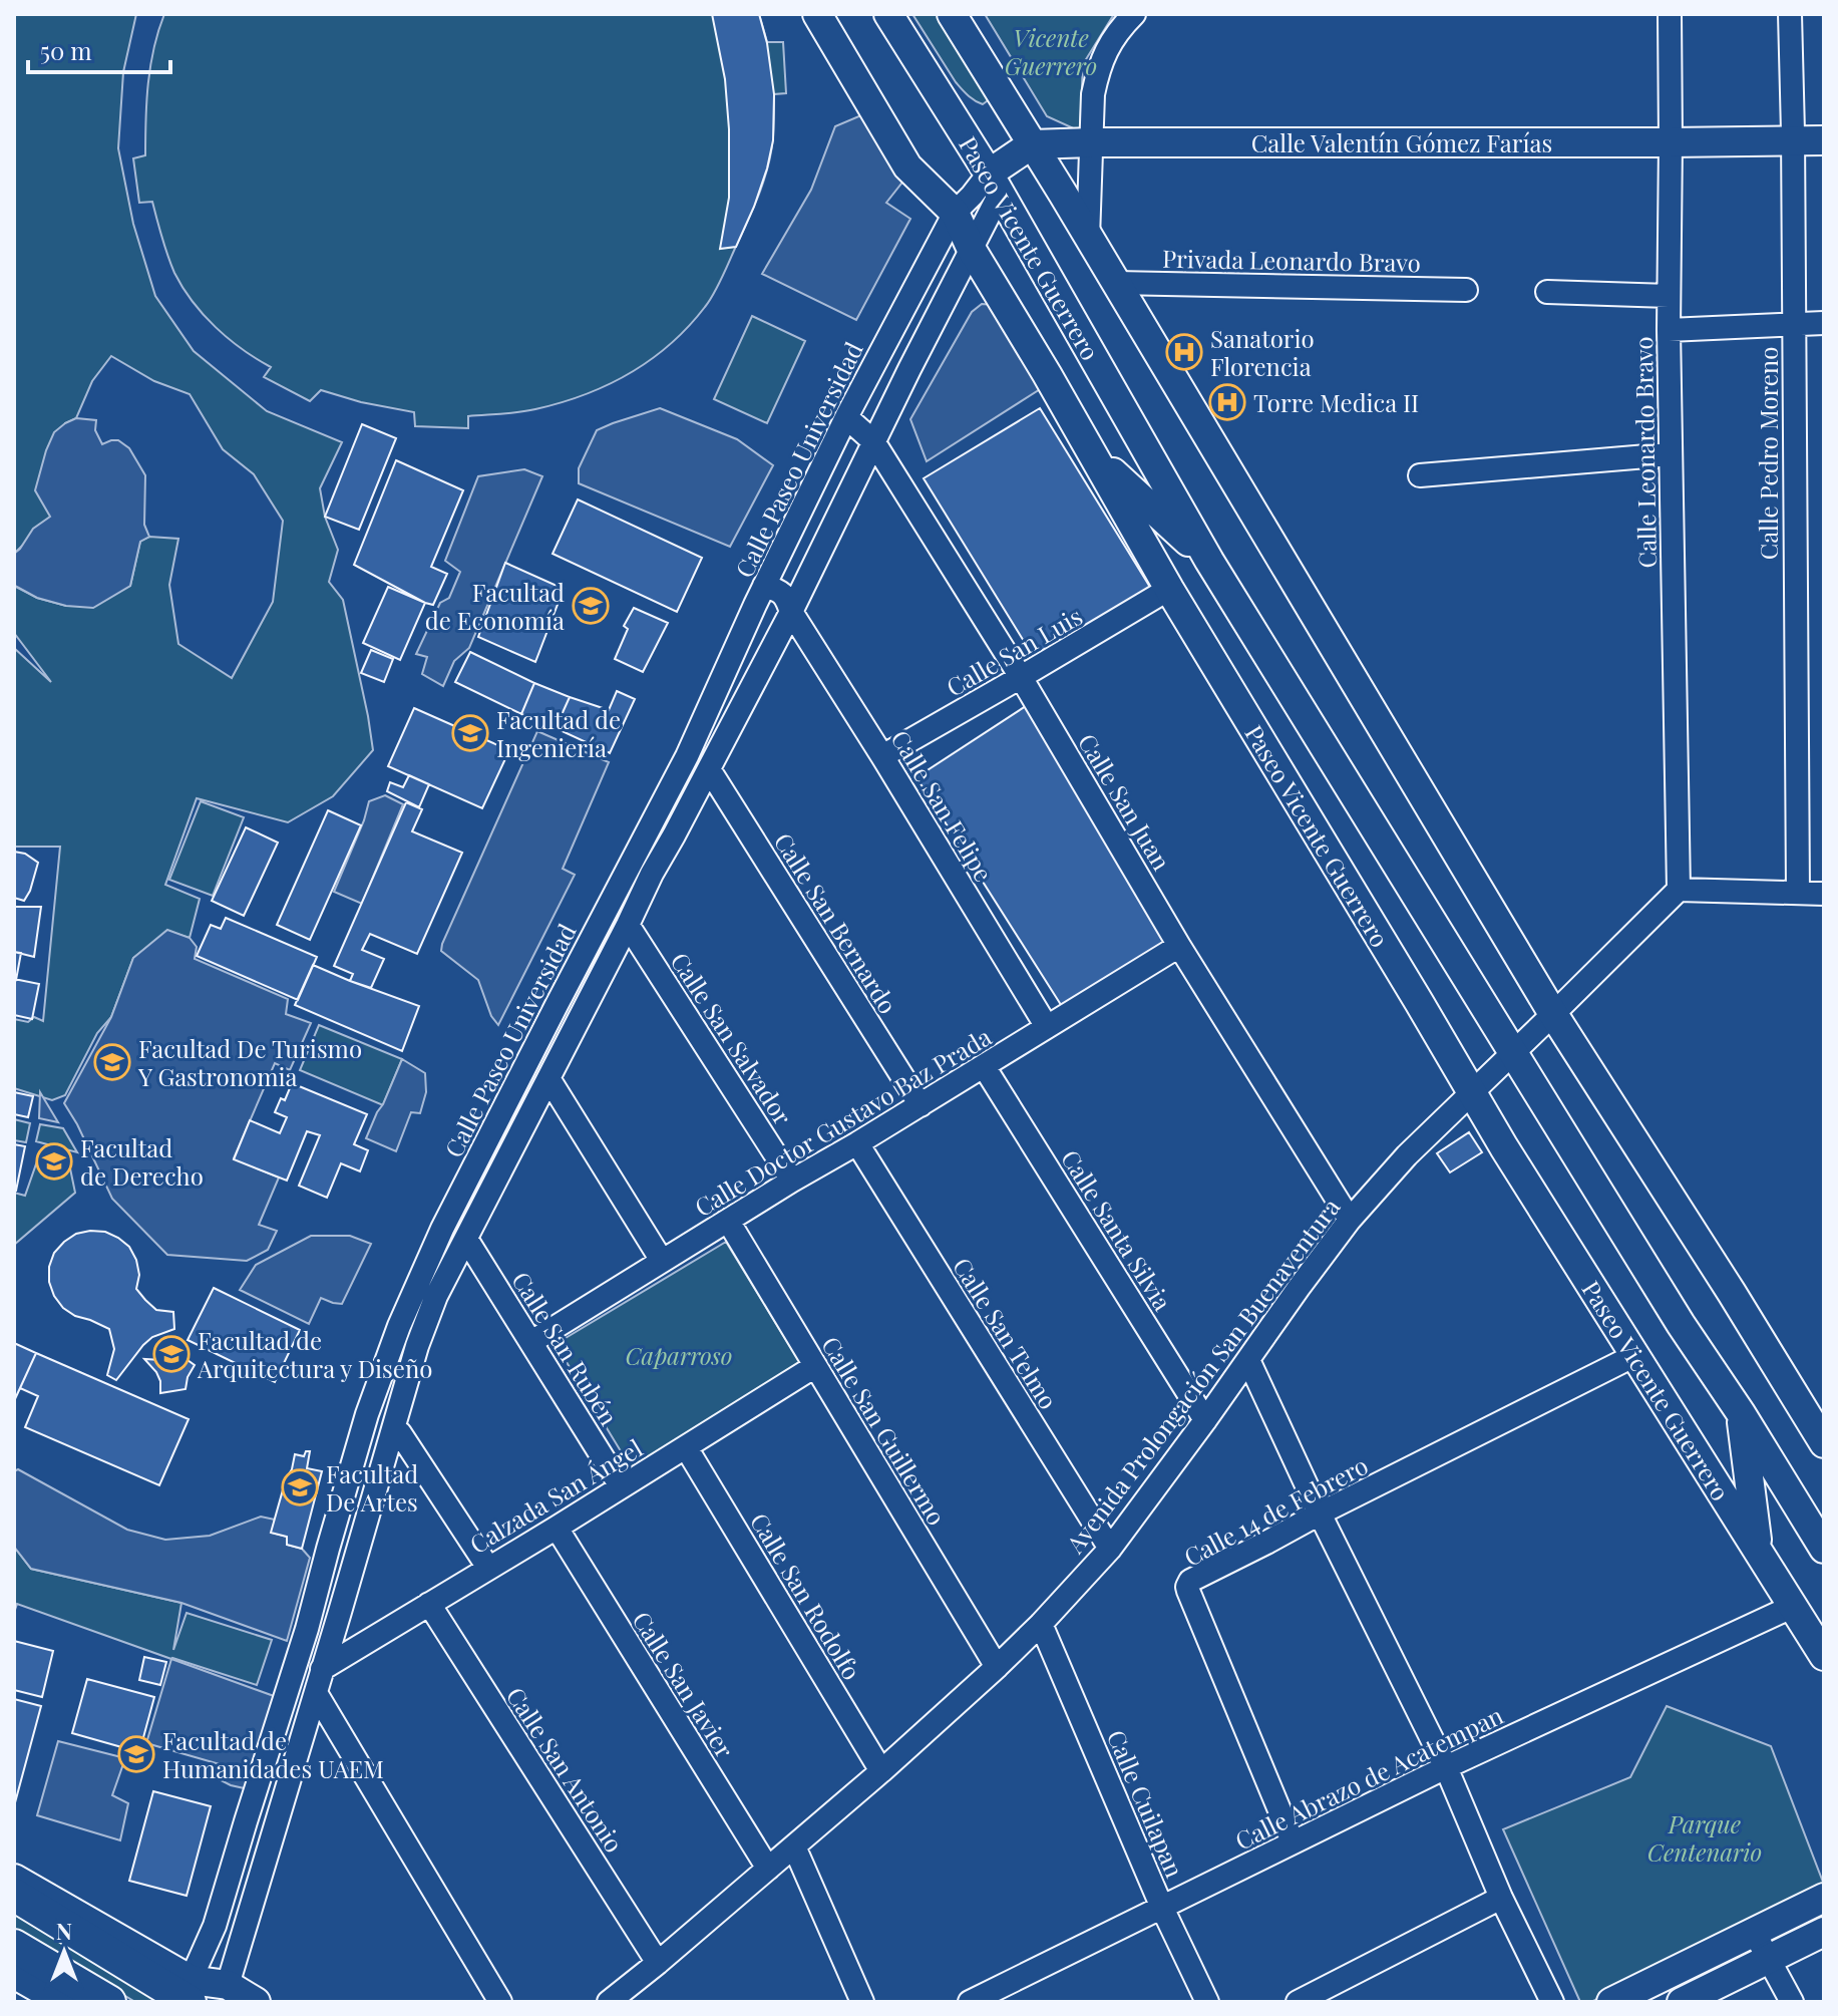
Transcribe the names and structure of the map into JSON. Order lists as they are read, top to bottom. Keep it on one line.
{"streets":{"main road":["Calle Valentín Gómez Farías","Paseo Vicente Guerrero"],"street":["Privada Leonardo Bravo","Calle Leonardo Bravo","Calle Pedro Moreno","Calle Paseo Universidad","Calle San Luis","Calle San Juan","Calle San Felipe","Calle San Bernardo","Calle San Salvador","Calle Doctor Gustavo Baz Prada","Calle Santa Silvia","Calle San Telmo","Calle San Rubén","Avenida Prolongación San Buenaventura","Calle San Guillermo","Calzada San Ángel","Calle 14 de Febrero","Calle San Rodolfo","Calle San Javier","Calle San Antonio","Calle Abrazo de Acatempan","Calle Cuilapan"]},"crossings":[["Calle Valentín Gómez Farías","Calle Leonardo Bravo"],["Calle Valentín Gómez Farías","Calle Pedro Moreno"],["Paseo Vicente Guerrero","Calle Paseo Universidad"],["Paseo Vicente Guerrero","Calle San Luis"],["Paseo Vicente Guerrero","Avenida Prolongación San Buenaventura"],["Paseo Vicente Guerrero","Calle 14 de Febrero"],["Paseo Vicente Guerrero","Calle Abrazo de Acatempan"],["Calle Leonardo Bravo","Avenida Prolongación San Buenaventura"],["Calle Paseo Universidad","Calle San Juan"],["Calle San Luis","Calle San Juan"],["Calle San Luis","Calle San Felipe"],["Calle San Juan","Calle Doctor Gustavo Baz Prada"],["Calle San Juan","Avenida Prolongación San Buenaventura"],["Calle San Felipe","Calle Doctor Gustavo Baz Prada"],["Calle San Bernardo","Calle Doctor Gustavo Baz Prada"],["Calle San Salvador","Calle Doctor Gustavo Baz Prada"],["Calle Doctor Gustavo Baz Prada","Calle Santa Silvia"],["Calle Doctor Gustavo Baz Prada","Calle San Telmo"],["Calle Doctor Gustavo Baz Prada","Calle San Rubén"],["Calle Doctor Gustavo Baz Prada","Calle San Guillermo"],["Calle Santa Silvia","Avenida Prolongación San Buenaventura"],["Calle San Telmo","Avenida Prolongación San Buenaventura"],["Calle San Rubén","Calzada San Ángel"],["Avenida Prolongación San Buenaventura","Calle San Guillermo"],["Avenida Prolongación San Buenaventura","Calle San Rodolfo"],["Avenida Prolongación San Buenaventura","Calle San Javier"],["Avenida Prolongación San Buenaventura","Calle San Antonio"],["Avenida Prolongación San Buenaventura","Calle Cuilapan"],["Calle San Guillermo","Calzada San Ángel"],["Calzada San Ángel","Calle San Rodolfo"],["Calzada San Ángel","Calle San Javier"],["Calzada San Ángel","Calle San Antonio"],["Calle 14 de Febrero","Calle Abrazo de Acatempan"],["Calle Abrazo de Acatempan","Calle Cuilapan"]],"parks":["Vicente Guerrero","Caparroso","Parque Centenario"],"places":{"hospital":["Sanatorio Florencia","Torre Medica II"],"school or university":["Facultad de Economía","Facultad de Ingeniería","Facultad De Turismo Y Gastronomia","Facultad de Derecho","Facultad de Arquitectura y Diseño","Facultad De Artes","Facultad de Humanidades UAEM"]},"scale_bar":"50 m","north":"top"}
